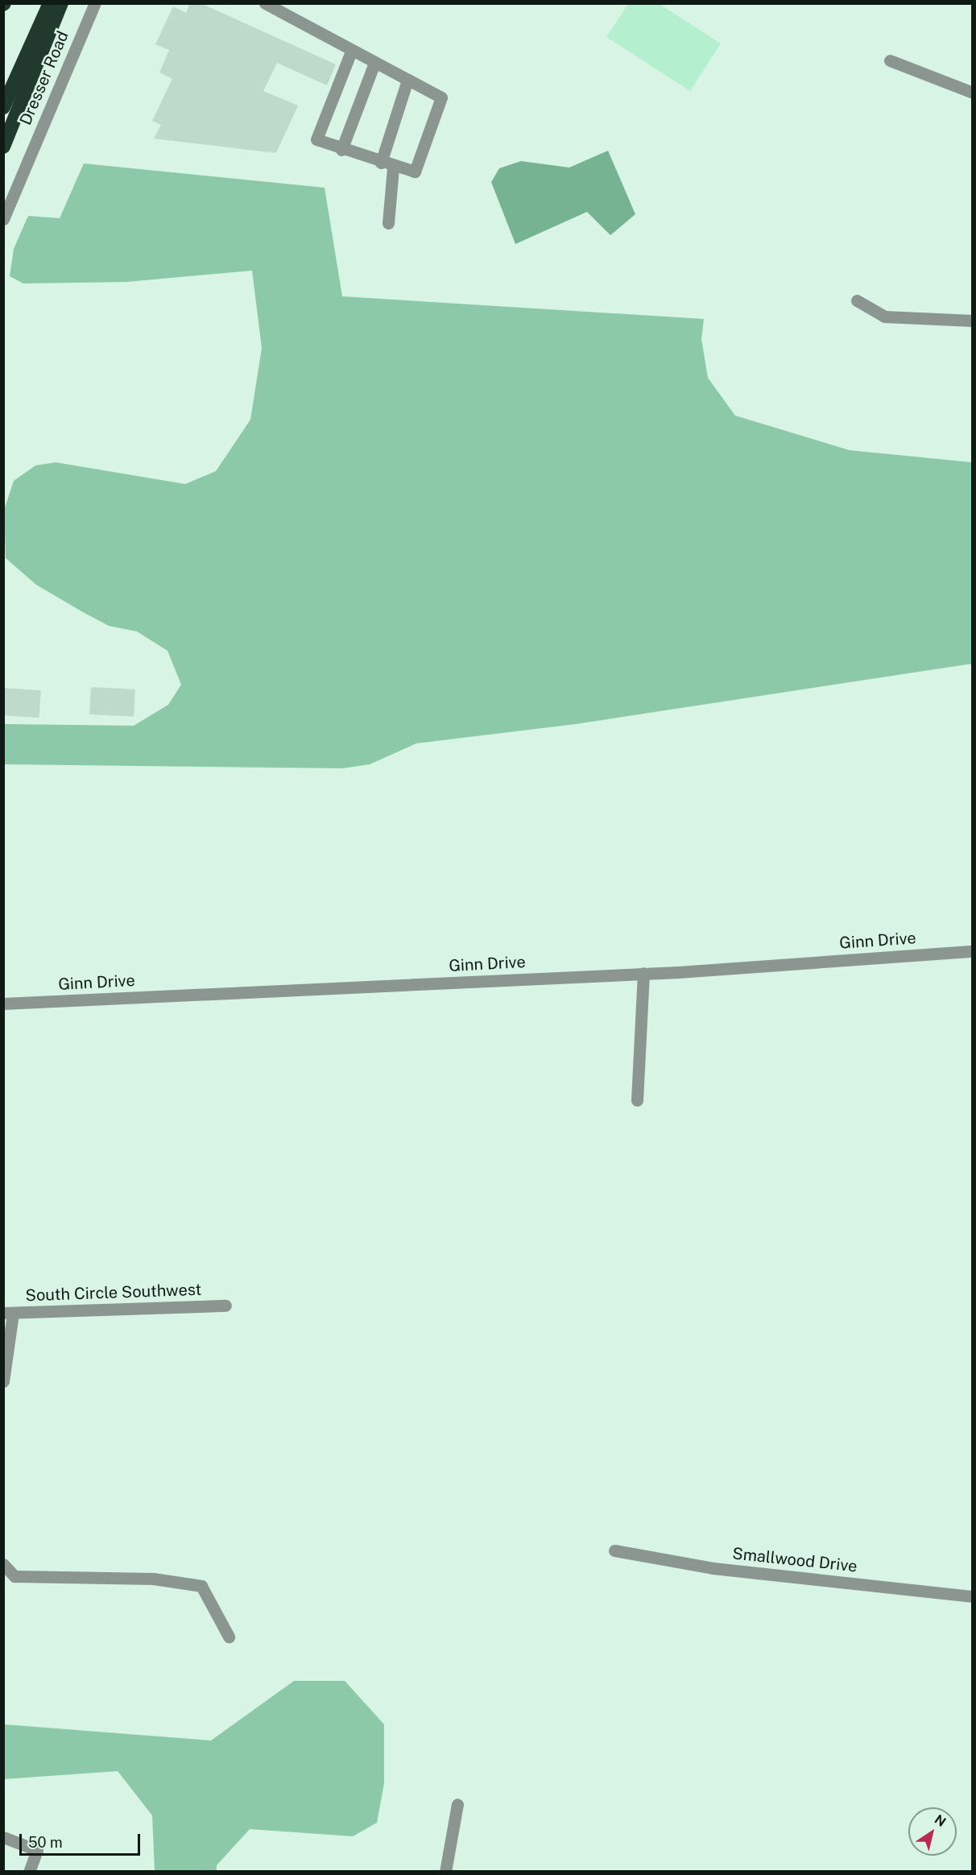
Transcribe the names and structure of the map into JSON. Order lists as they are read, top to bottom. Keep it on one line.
{"streets":{"street":["Dresser Road","Ginn Drive","South Circle Southwest","Smallwood Drive"]},"scale_bar":"50 m","north":"top right"}
